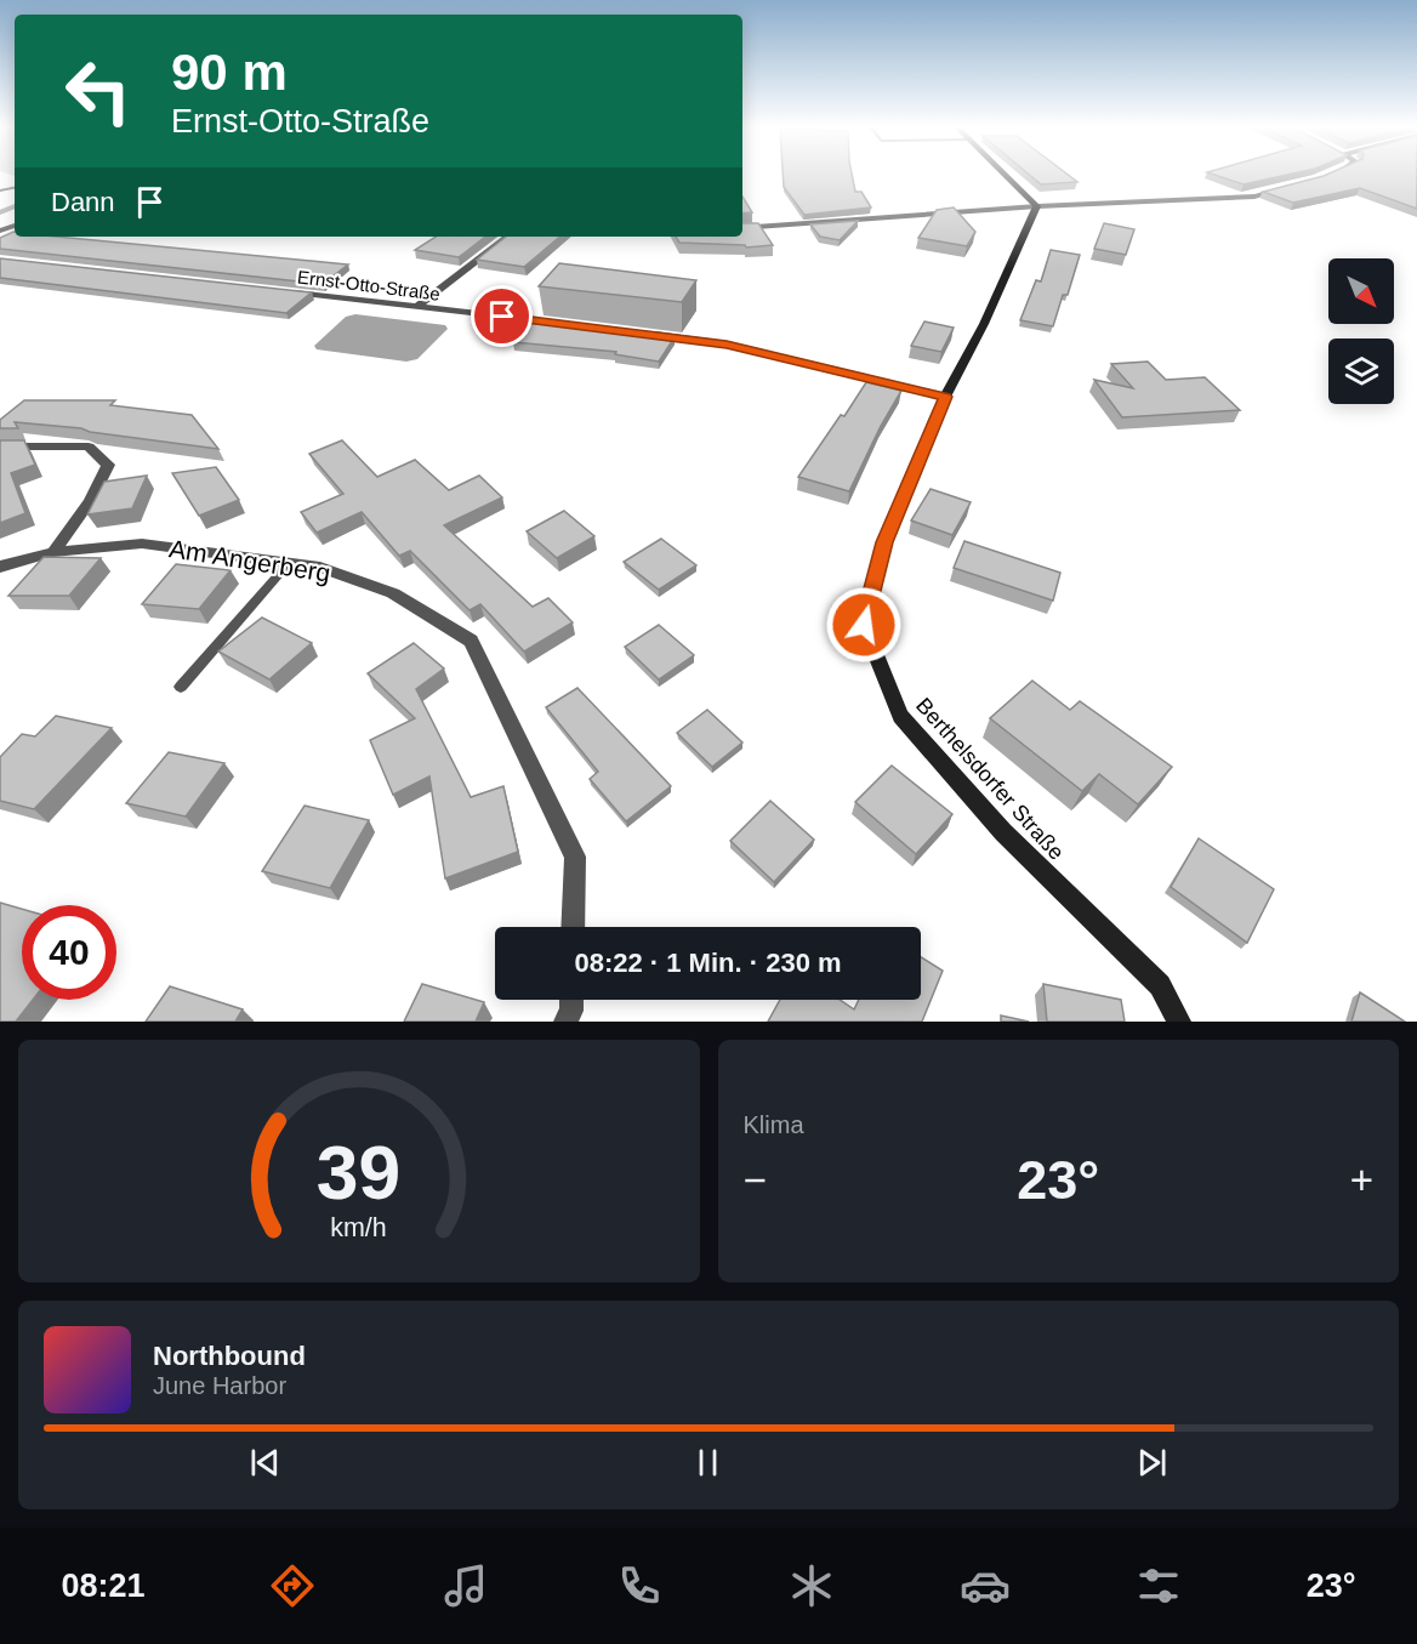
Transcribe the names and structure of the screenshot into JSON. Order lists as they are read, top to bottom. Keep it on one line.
{"streets":{"street":["Ernst-Otto-Straße","Am Angerberg","Berthelsdorfer Straße"]},"north":"bottom right","page":{"turn":["90 m","Ernst-Otto-Straße"],"then":"Dann","limit":"40","trip":"08:22 · 1 Min. · 230 m","tile":"Klima","heat":["−","23°","+"],"song":["Northbound","June Harbor"],"tabs":["08:21","23°"],"gauge":["39","km/h"]}}
